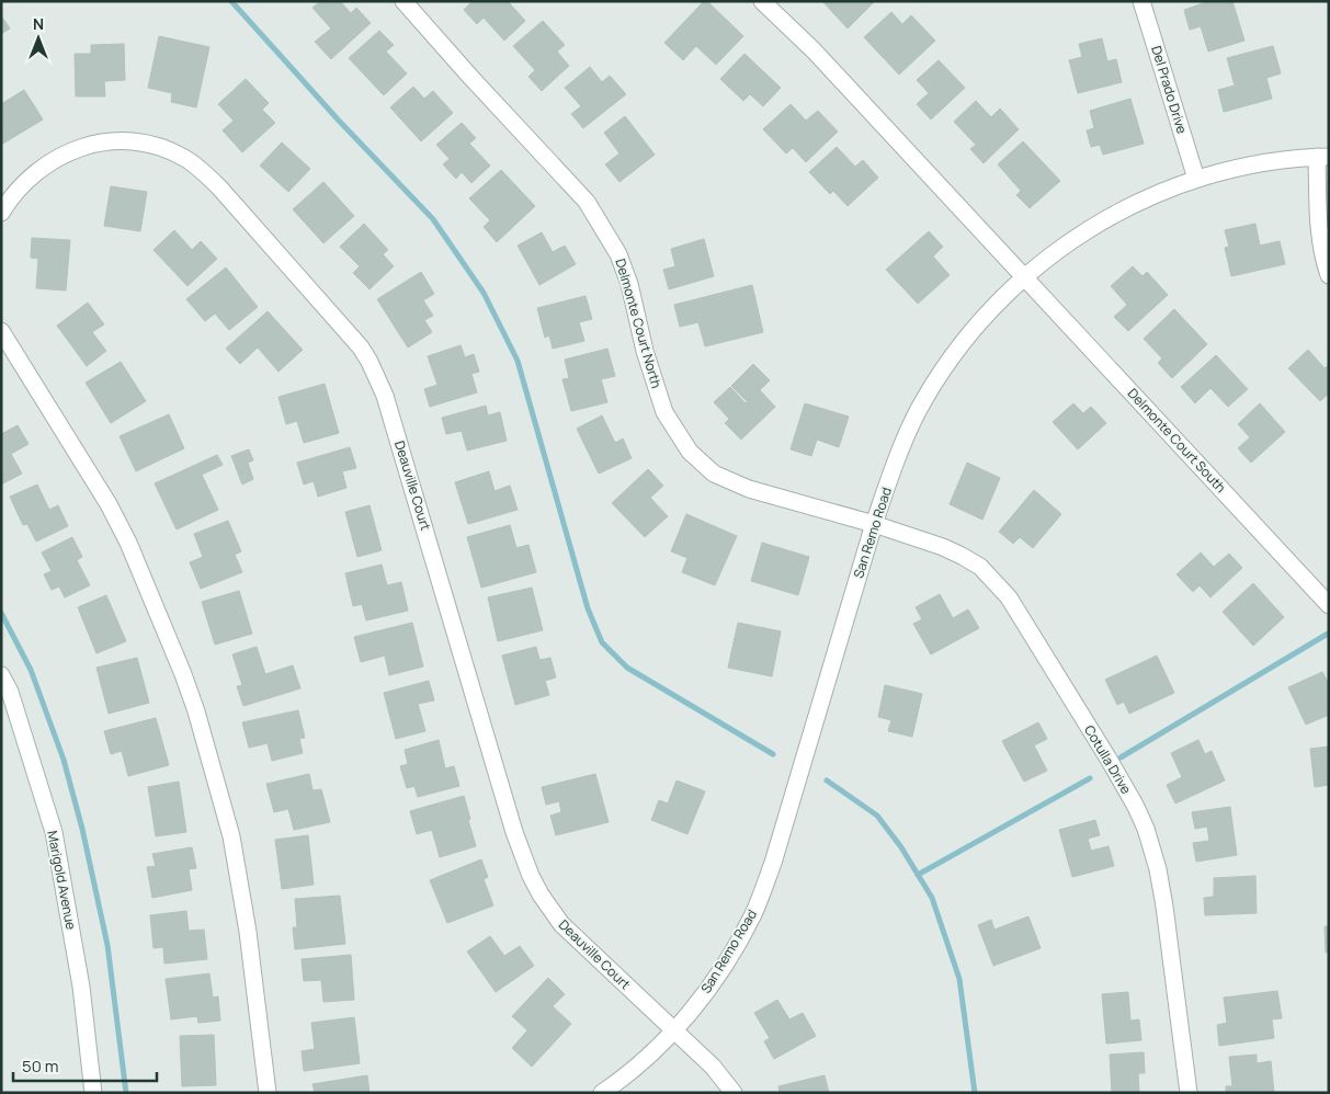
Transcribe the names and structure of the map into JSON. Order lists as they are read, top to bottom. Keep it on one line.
{"streets":{"street":["Del Prado Drive","Delmonte Court North","Delmonte Court South","Deauville Court","San Remo Road","Cotulla Drive","Marigold Avenue"]},"crossings":[["Del Prado Drive","San Remo Road"],["Delmonte Court North","San Remo Road"],["Delmonte Court North","Cotulla Drive"],["Delmonte Court South","San Remo Road"],["Deauville Court","San Remo Road"],["San Remo Road","Cotulla Drive"]],"scale_bar":"50 m","north":"top"}
